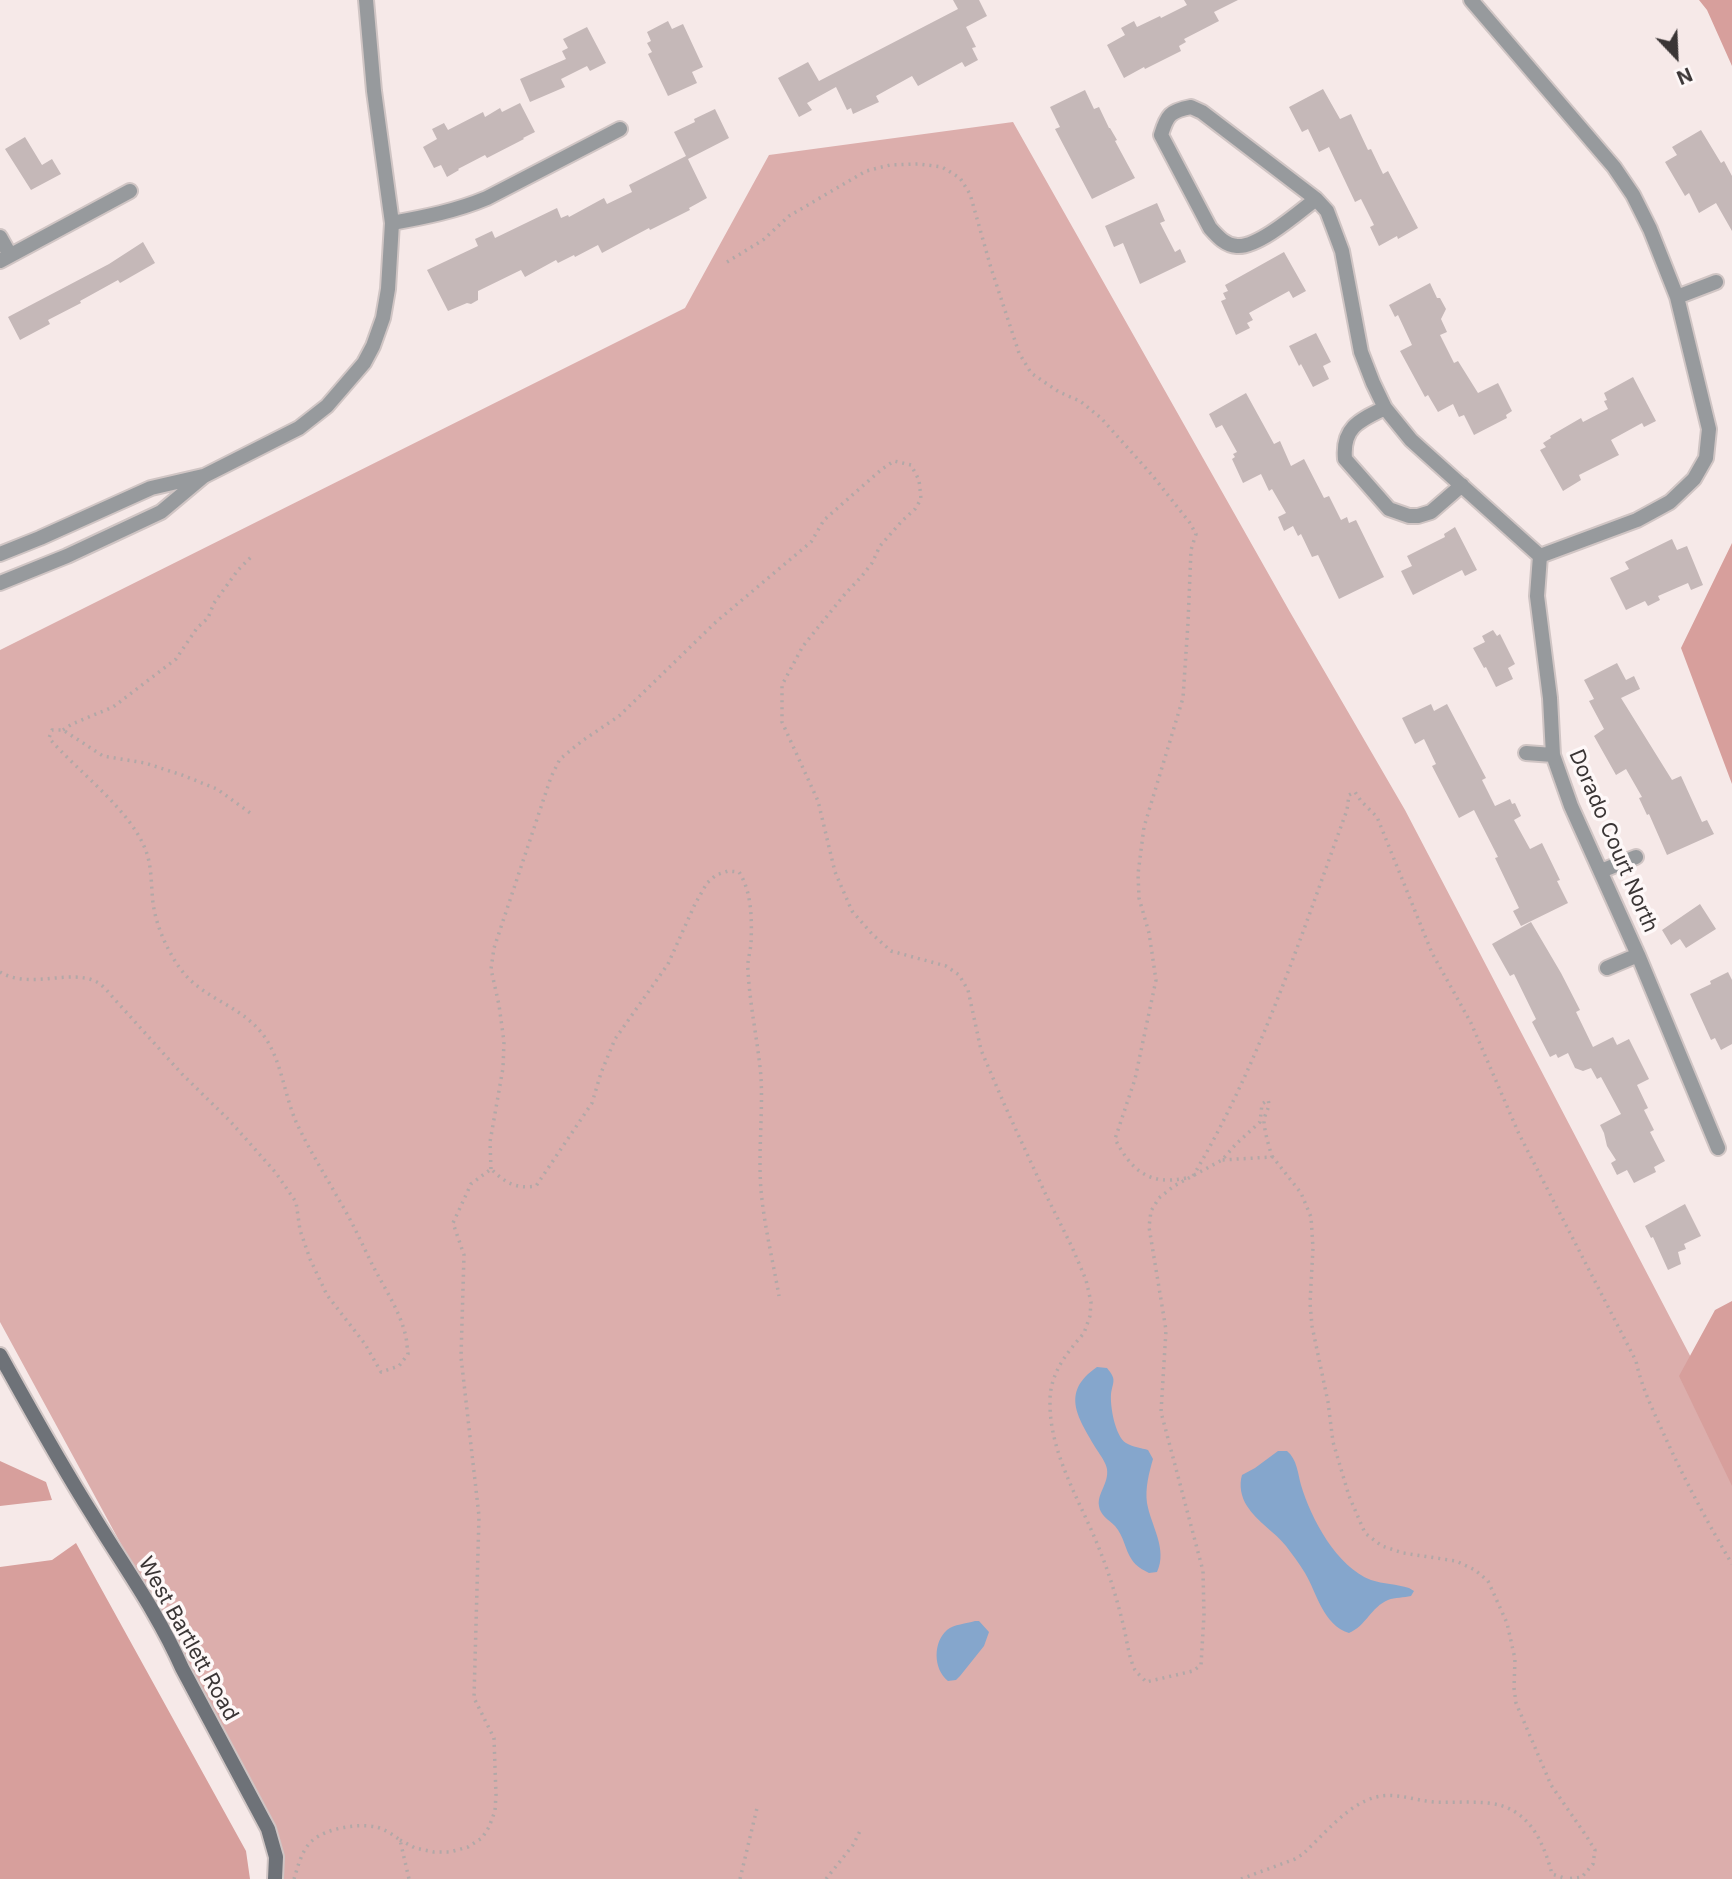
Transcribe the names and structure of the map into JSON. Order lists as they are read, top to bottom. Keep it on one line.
{"streets":{"street":["Dorado Court North","West Bartlett Road"]},"north":"bottom right"}
